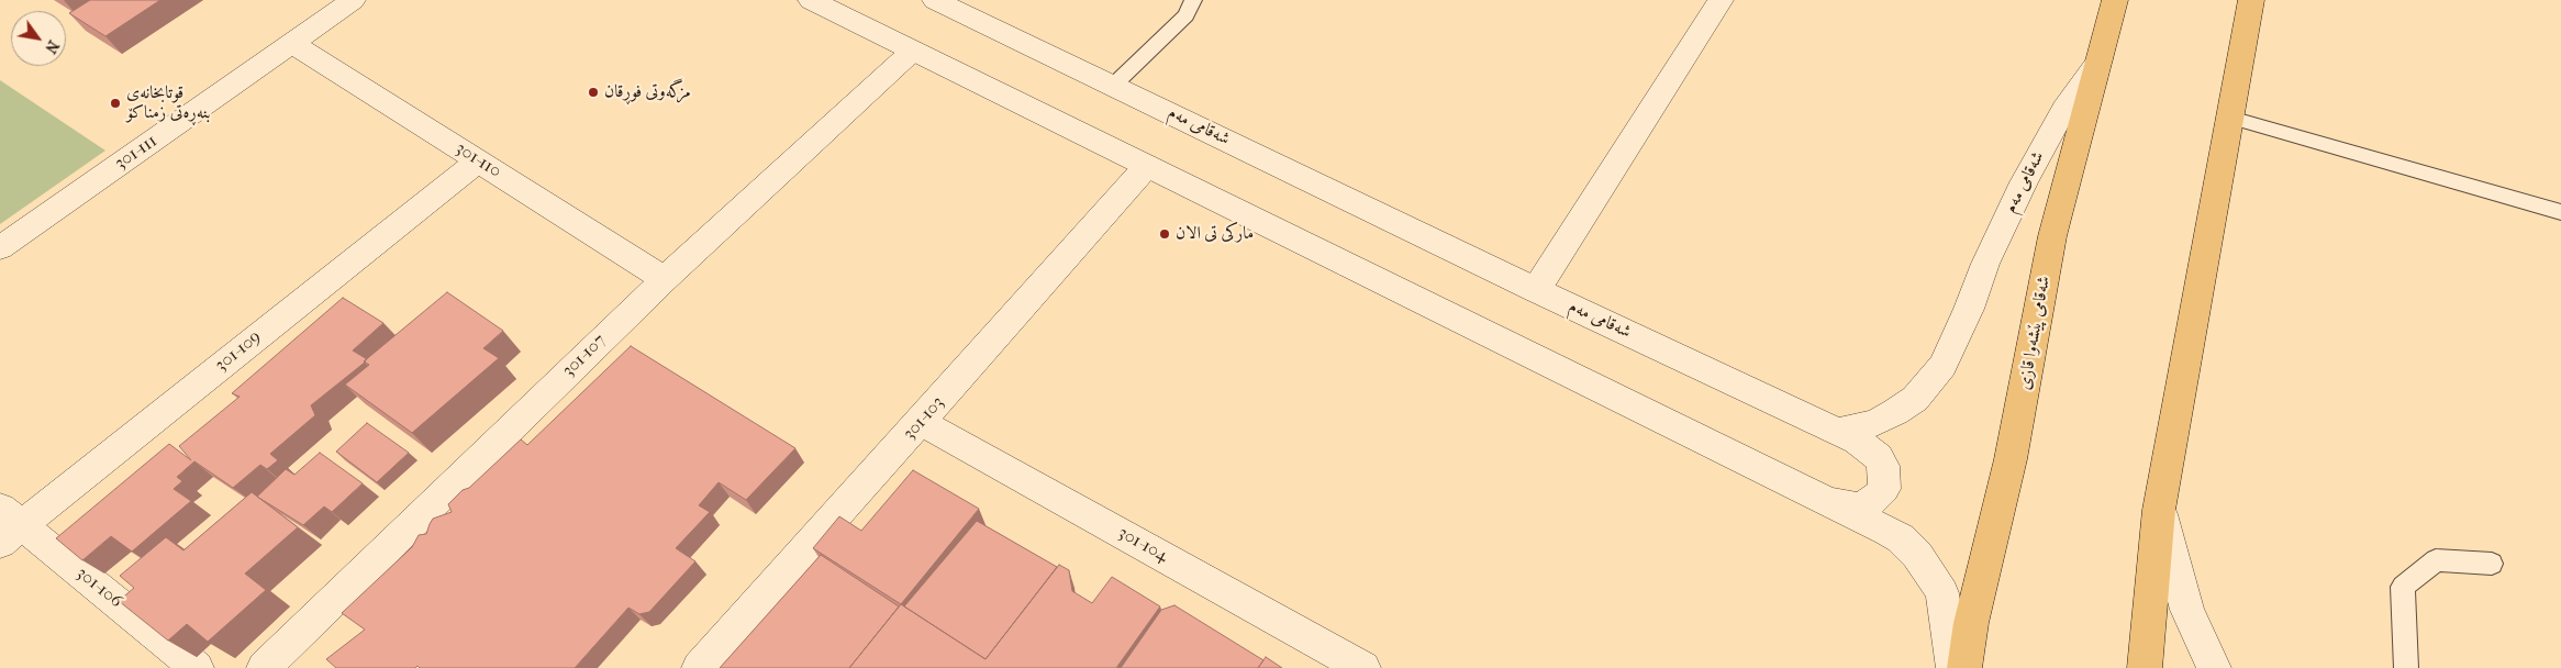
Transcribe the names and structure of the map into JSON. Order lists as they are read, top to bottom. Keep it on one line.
{"streets":{"highway":["شەقامی پێشەوا قازی"],"street":["شەقامی مەم","301-111","301-110","301-109","301-107","301-103","301-104","301-106"]},"crossings":[["شەقامی مەم","شەقامی پێشەوا قازی"],["301-111","301-110"],["301-110","301-109"],["301-110","301-107"],["301-109","301-106"],["301-103","301-104"]],"places":["مزگەوتی فوڕقان","قوتابخانەی بنەڕەتی زمناکۆ","مارکی تی الان"],"north":"bottom right"}
